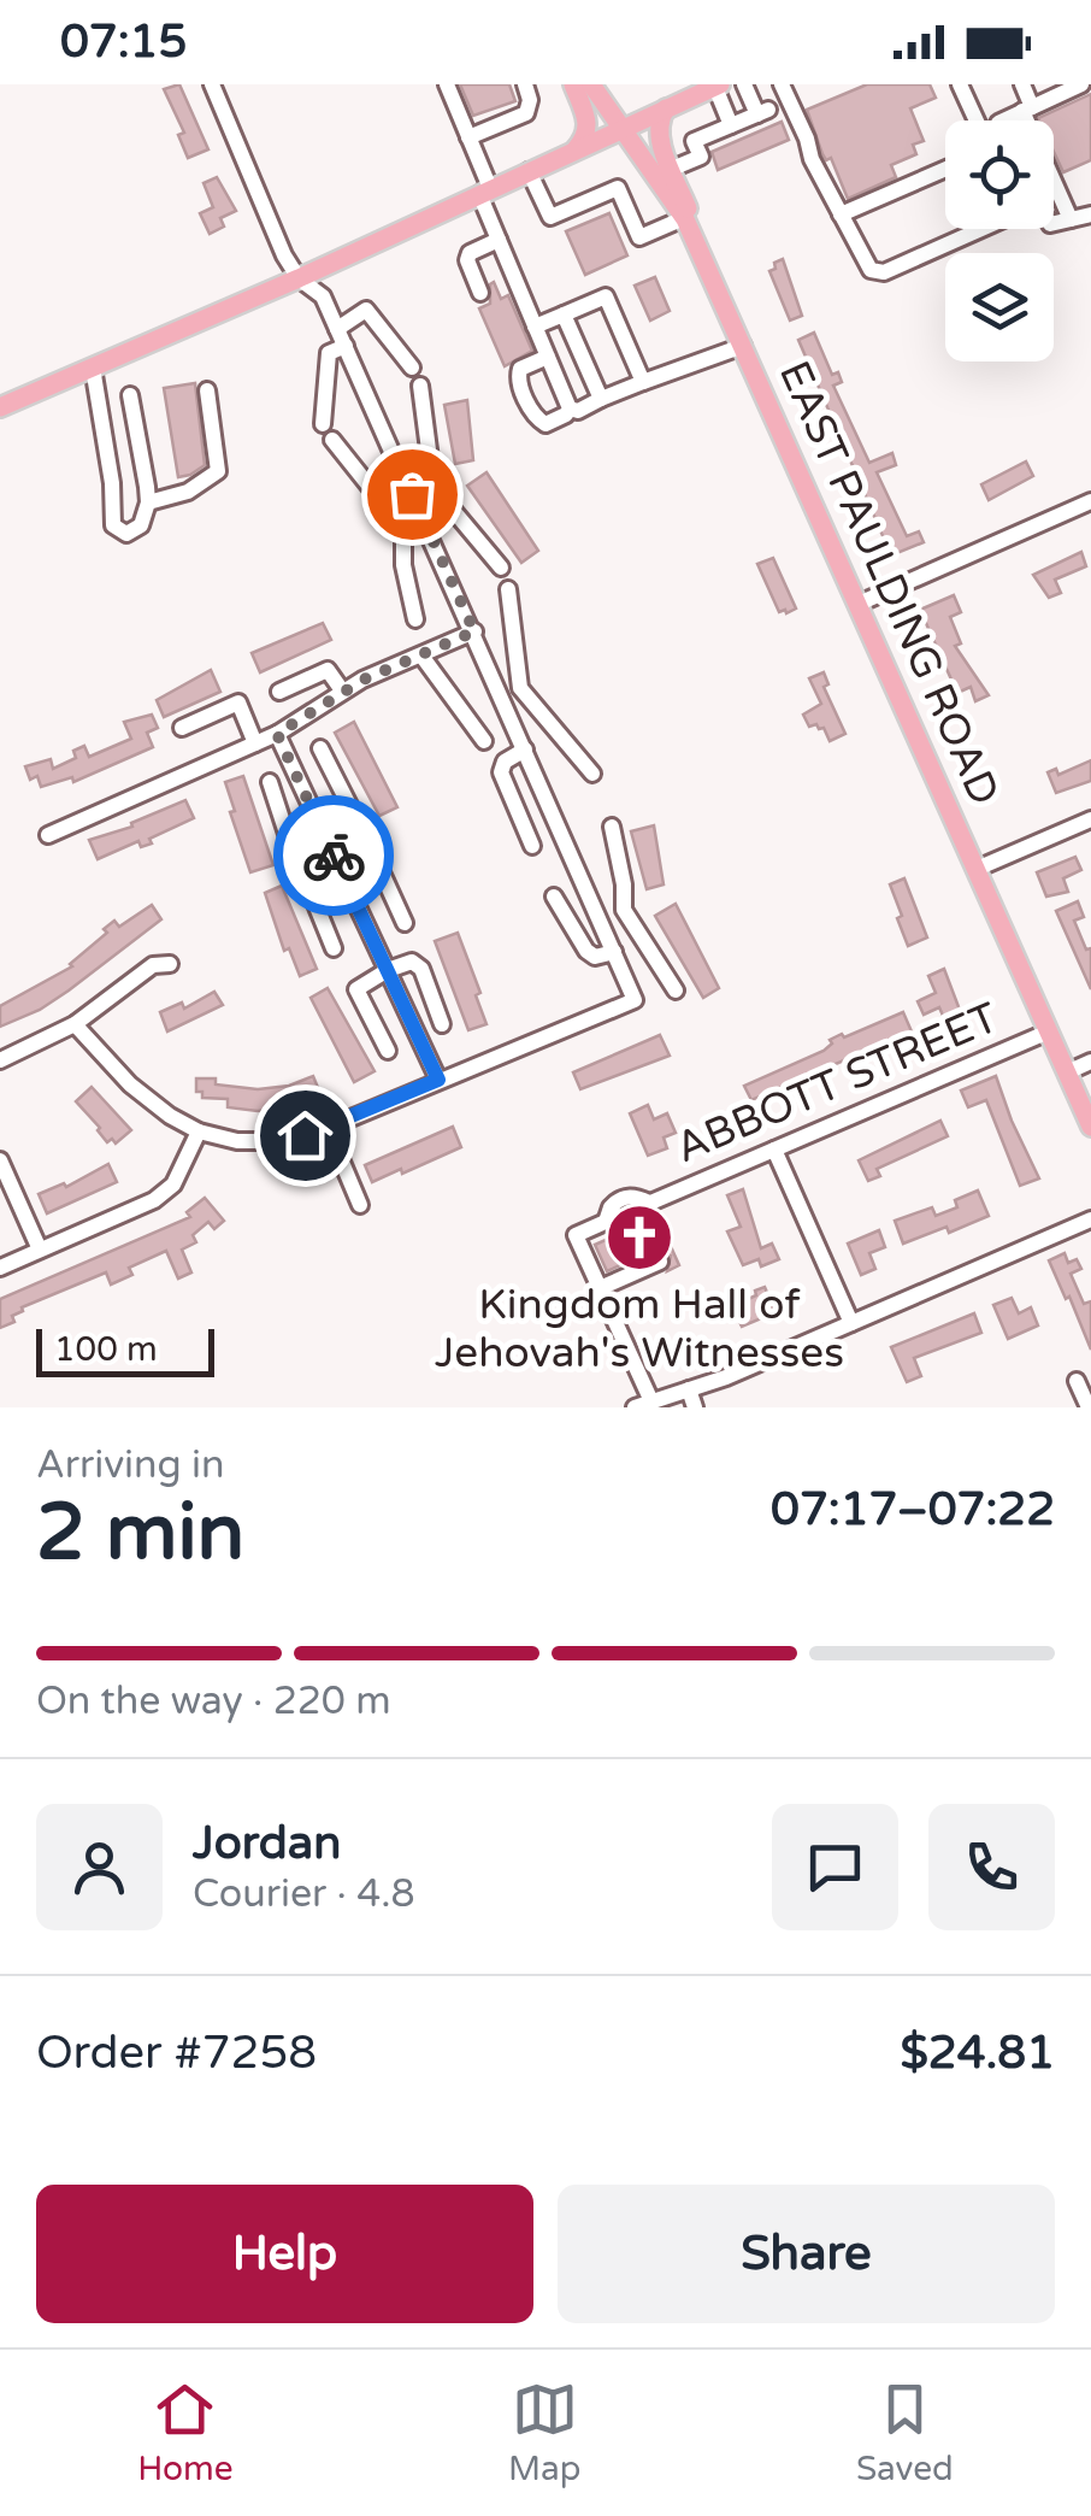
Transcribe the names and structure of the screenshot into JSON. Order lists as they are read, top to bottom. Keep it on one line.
{"streets":{"main road":["EAST PAULDING ROAD"],"street":["ABBOTT STREET"]},"crossings":[["EAST PAULDING ROAD","ABBOTT STREET"]],"places":{"church":["Kingdom Hall of Jehovah's Witnesses"]},"scale_bar":"100 m","page":{"status":"07:15","scale":"100 m","heading":["2 min","Arriving in","07:17–07:22"],"panel":["Jordan","Courier · 4.8","Order #7258","$24.81"],"bar":"On the way · 220 m","buttons":["Help","Share"],"tabs":["Home","Map","Saved"]}}
